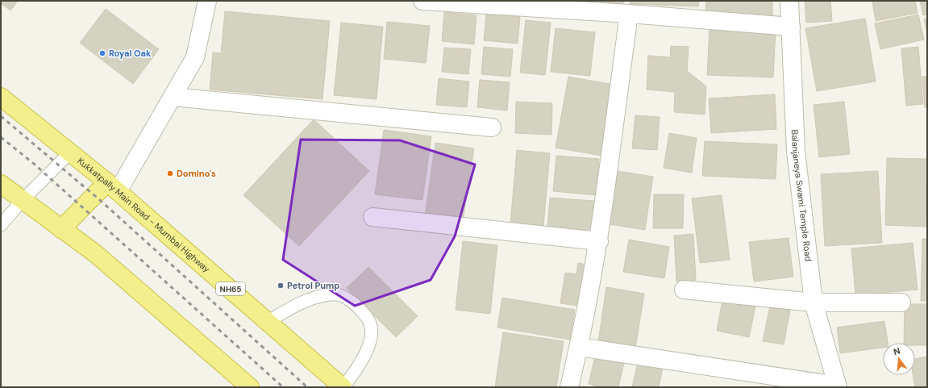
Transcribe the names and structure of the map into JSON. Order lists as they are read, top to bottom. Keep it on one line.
{"streets":{"highway":["Kukkatpally Main Road - Mumbai Highway","NH65"],"street":["Balanjaneya Swami Temple Road"]},"places":["Royal Oak","Domino's","Petrol Pump"],"north":"top"}
